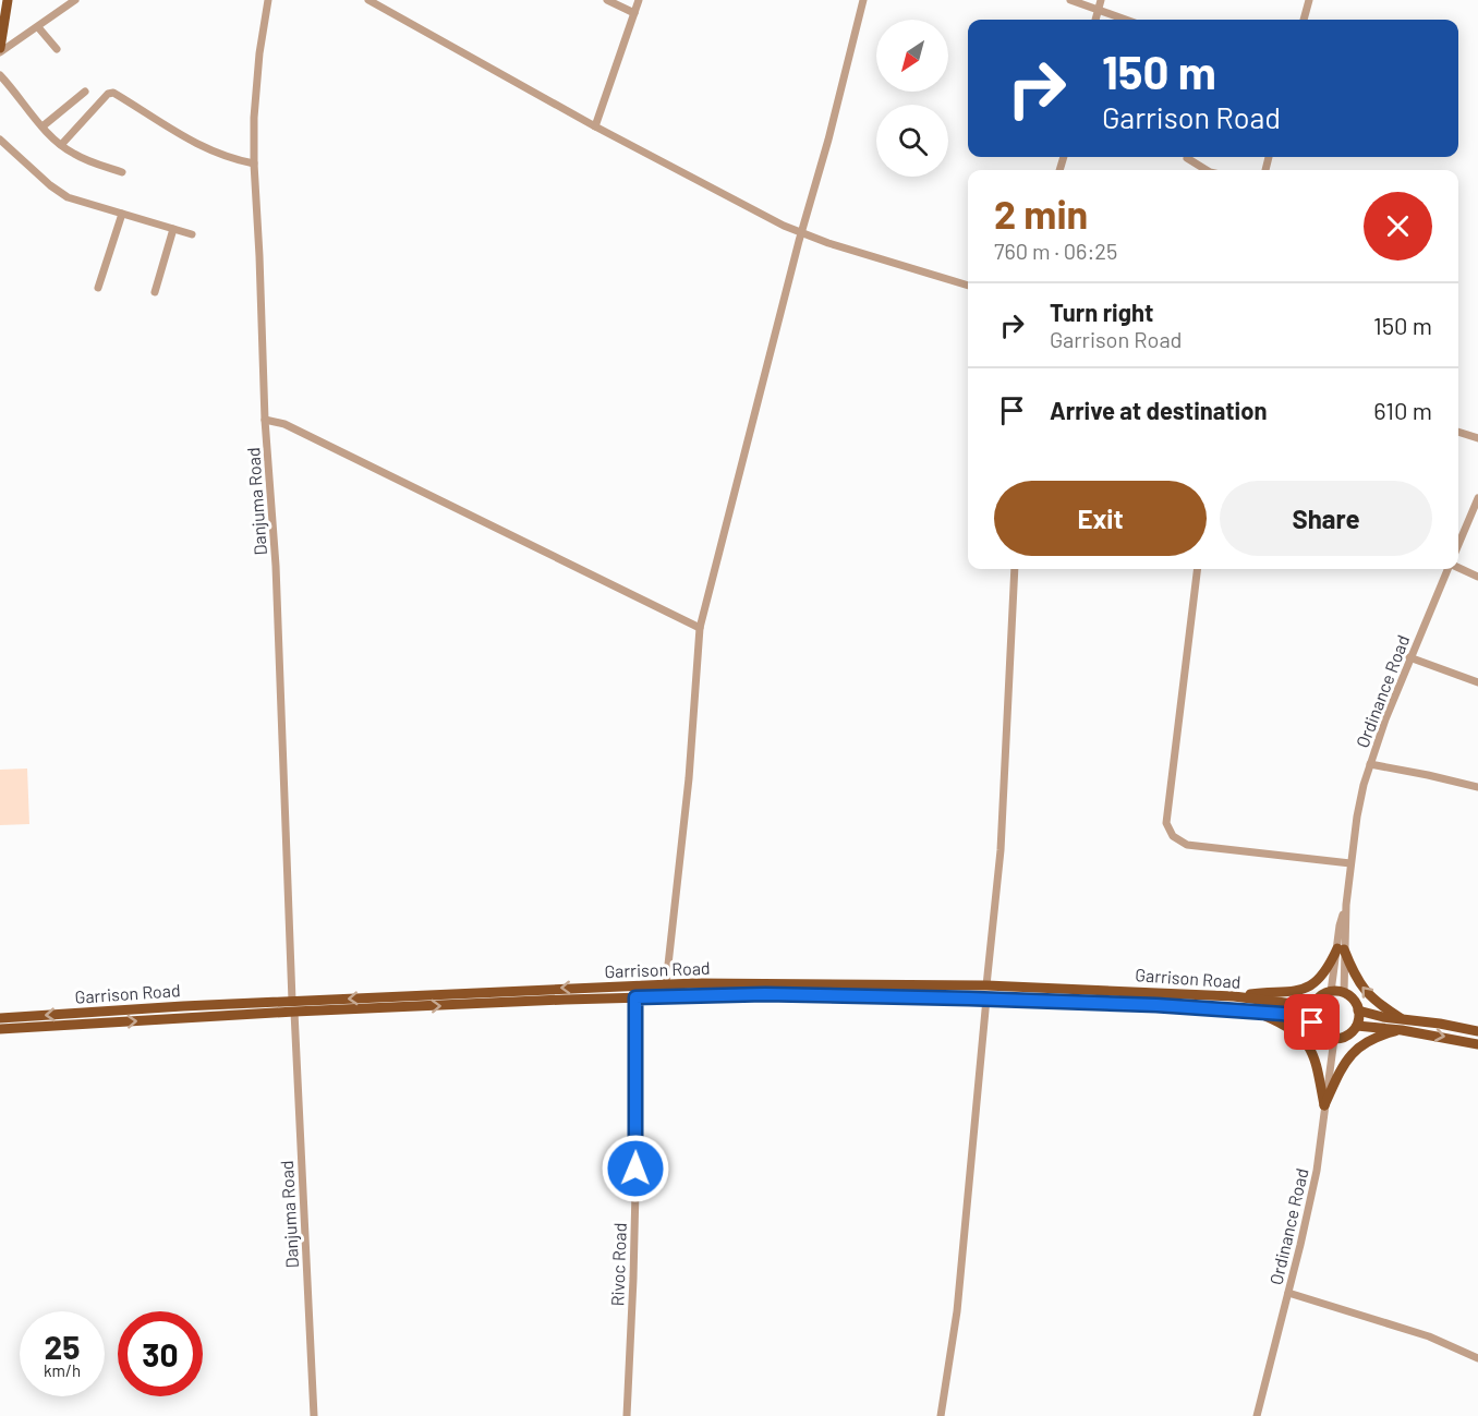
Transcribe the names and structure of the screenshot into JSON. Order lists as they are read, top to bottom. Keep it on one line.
{"streets":{"main road":["Garrison Road"],"street":["Danjuma Road","Ordinance Road","Rivoc Road"]},"crossings":[["Danjuma Road","Garrison Road"],["Ordinance Road","Garrison Road"],["Garrison Road","Rivoc Road"]],"north":"bottom left","page":{"turn":["150 m","Garrison Road"],"heading":["2 min","760 m · 06:25"],"list":[{"name":"Turn right","note":"Garrison Road","value":"150 m"},{"name":"Arrive at destination","value":"610 m"}],"buttons":["Exit","Share"],"speed":"25 km/h","limit":"30"}}
